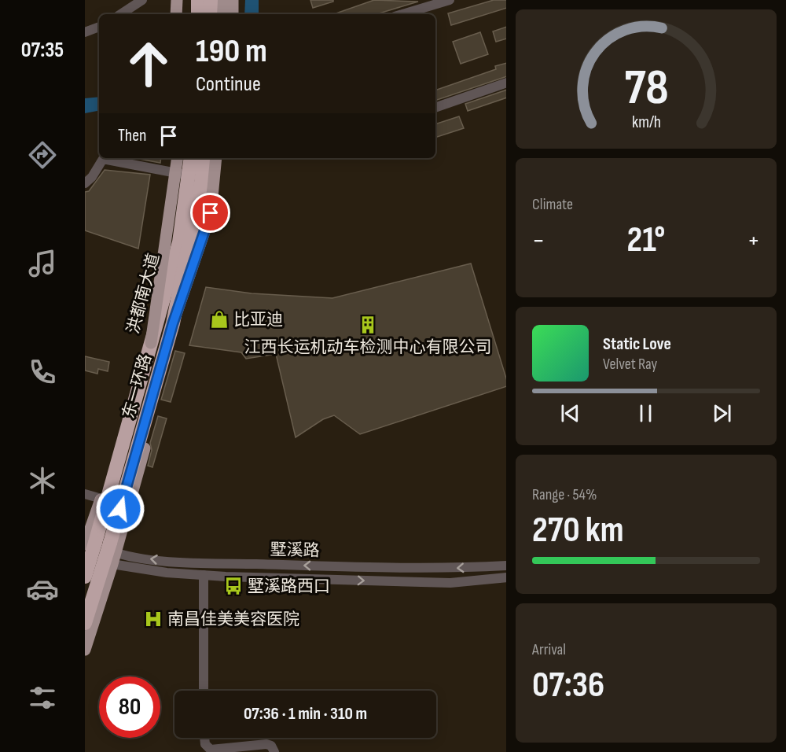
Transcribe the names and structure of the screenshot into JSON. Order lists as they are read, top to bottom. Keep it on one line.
{"streets":{"highway":["东一环路"],"main road":["洪都南大道"],"street":["墅溪路"]},"crossings":[["洪都南大道","墅溪路"]],"places":{"shop":["比亚迪"],"building":["江西长运机动车检测中心有限公司"],"bus stop":["墅溪路西口"],"hospital":["南昌佳美美容医院"]},"page":{"tabs":"07:35","turn":["190 m","Continue"],"then":"Then","tile":["Climate",["Range · 54%","270 km"],["Arrival","07:36"]],"heat":["−","21°","+"],"song":["Static Love","Velvet Ray"],"limit":"80","trip":"07:36 · 1 min · 310 m","gauge":["78","km/h"]}}
